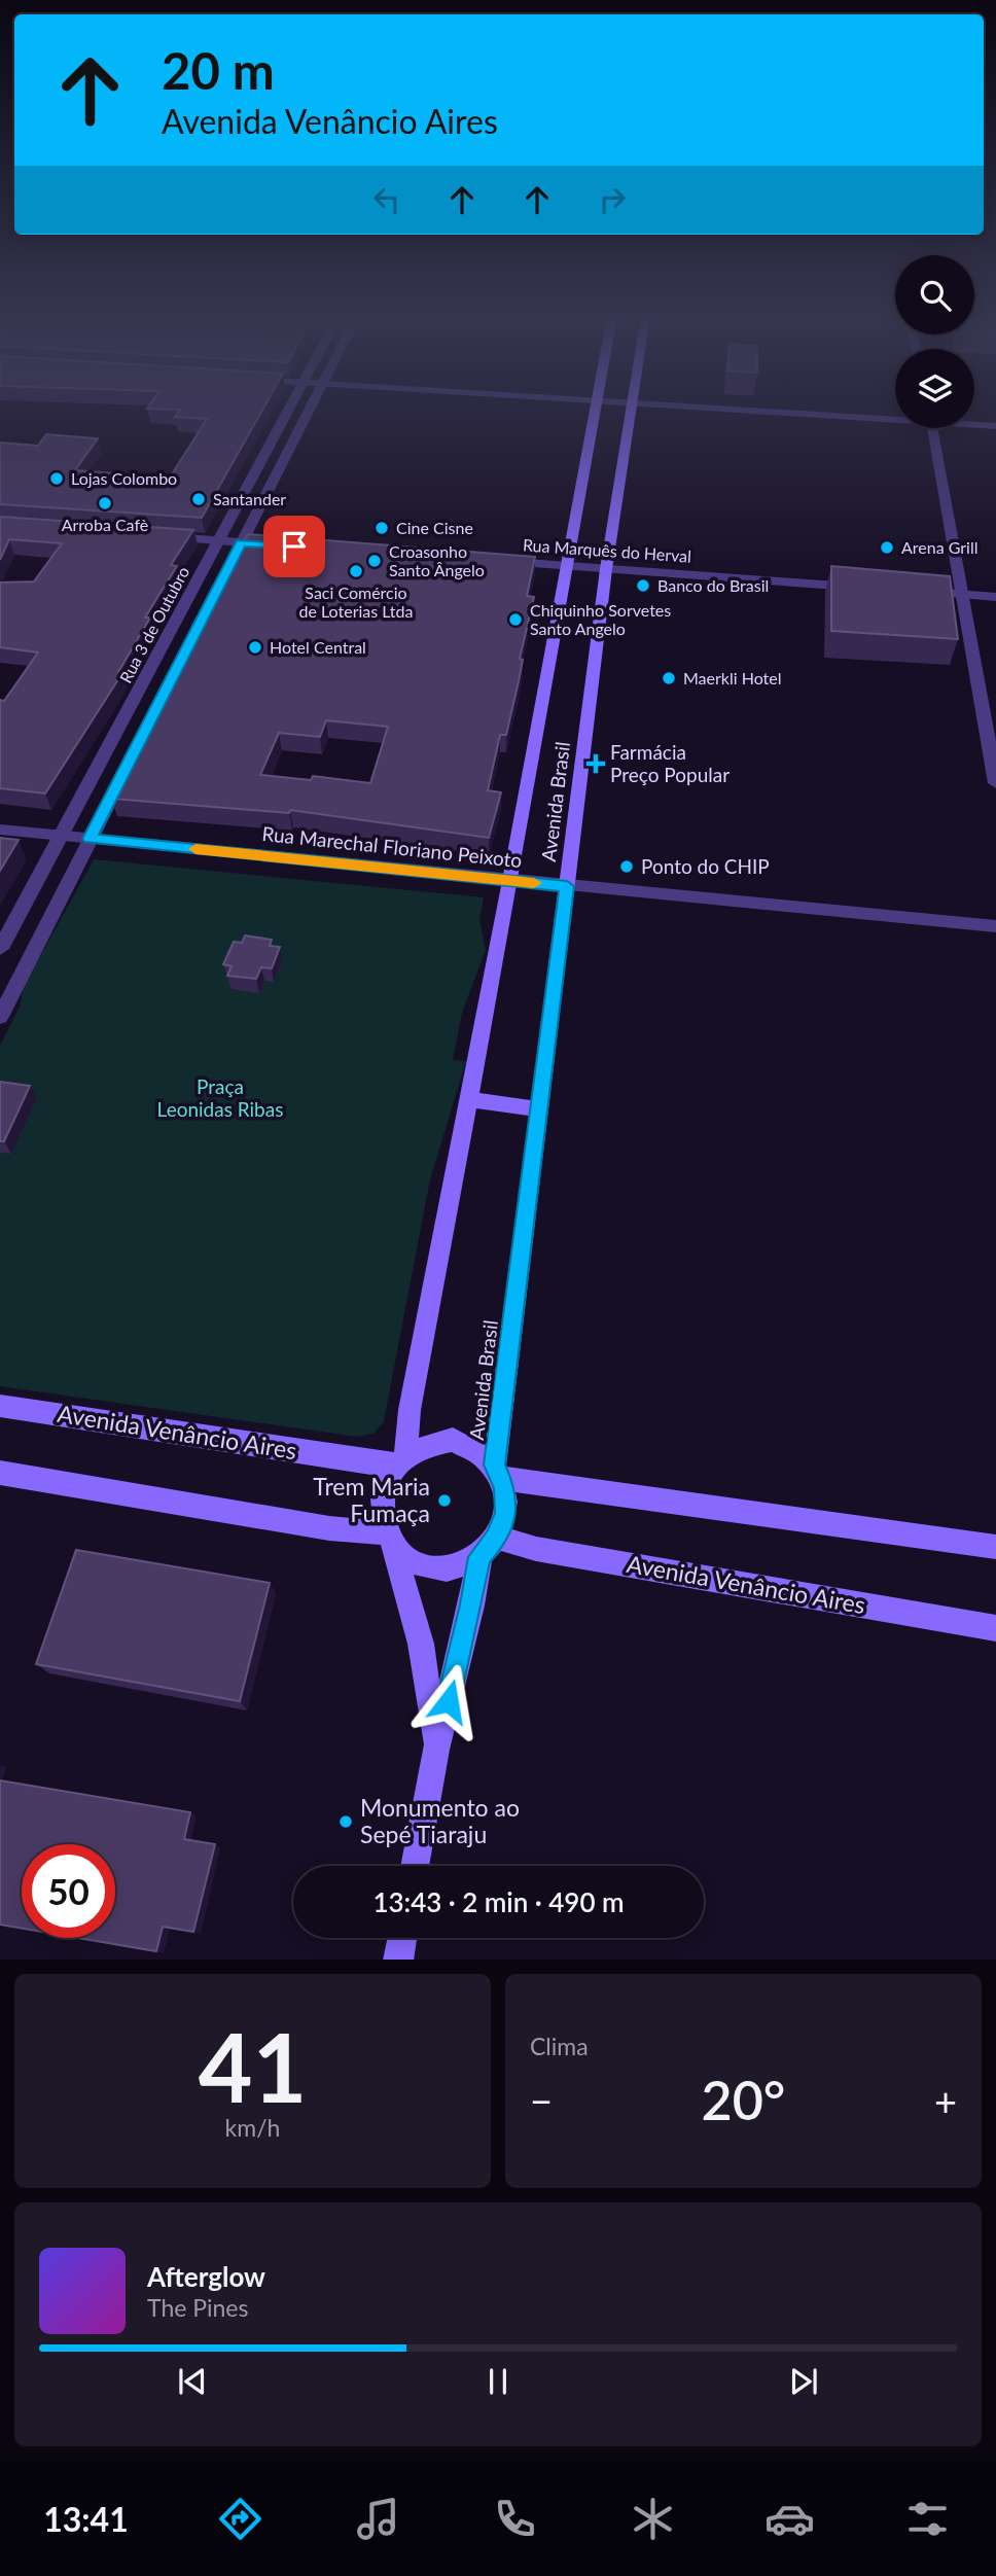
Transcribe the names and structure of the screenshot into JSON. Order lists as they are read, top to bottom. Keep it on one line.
{"streets":{"main road":["Avenida Brasil","Avenida Venâncio Aires"],"street":["Rua Marquês do Herval","Rua 3 de Outubro","Rua Marechal Floriano Peixoto"]},"crossings":[["Rua Marquês do Herval","Avenida Brasil"],["Rua 3 de Outubro","Rua Marechal Floriano Peixoto"],["Avenida Brasil","Rua Marechal Floriano Peixoto"],["Avenida Brasil","Avenida Venâncio Aires"]],"parks":["Praça Leonidas Ribas"],"places":{"other":["Lojas Colombo","Santander","Arroba Cafè","Cine Cisne","Arena Grill","Croasonho Santo Ângelo","Saci Comércio de Loterias Ltda","Banco do Brasil","Chiquinho Sorvetes Santo Angelo","Hotel Central","Maerkli Hotel","Ponto do CHIP","Trem Maria Fumaça","Monumento ao Sepé Tiaraju"],"health":["Farmácia Preço Popular"]},"page":{"turn":["20 m","Avenida Venâncio Aires"],"limit":"50","trip":"13:43 · 2 min · 490 m","tile":[["41","km/h"],"Clima"],"heat":["−","20°","+"],"song":["Afterglow","The Pines"],"tabs":"13:41"}}
